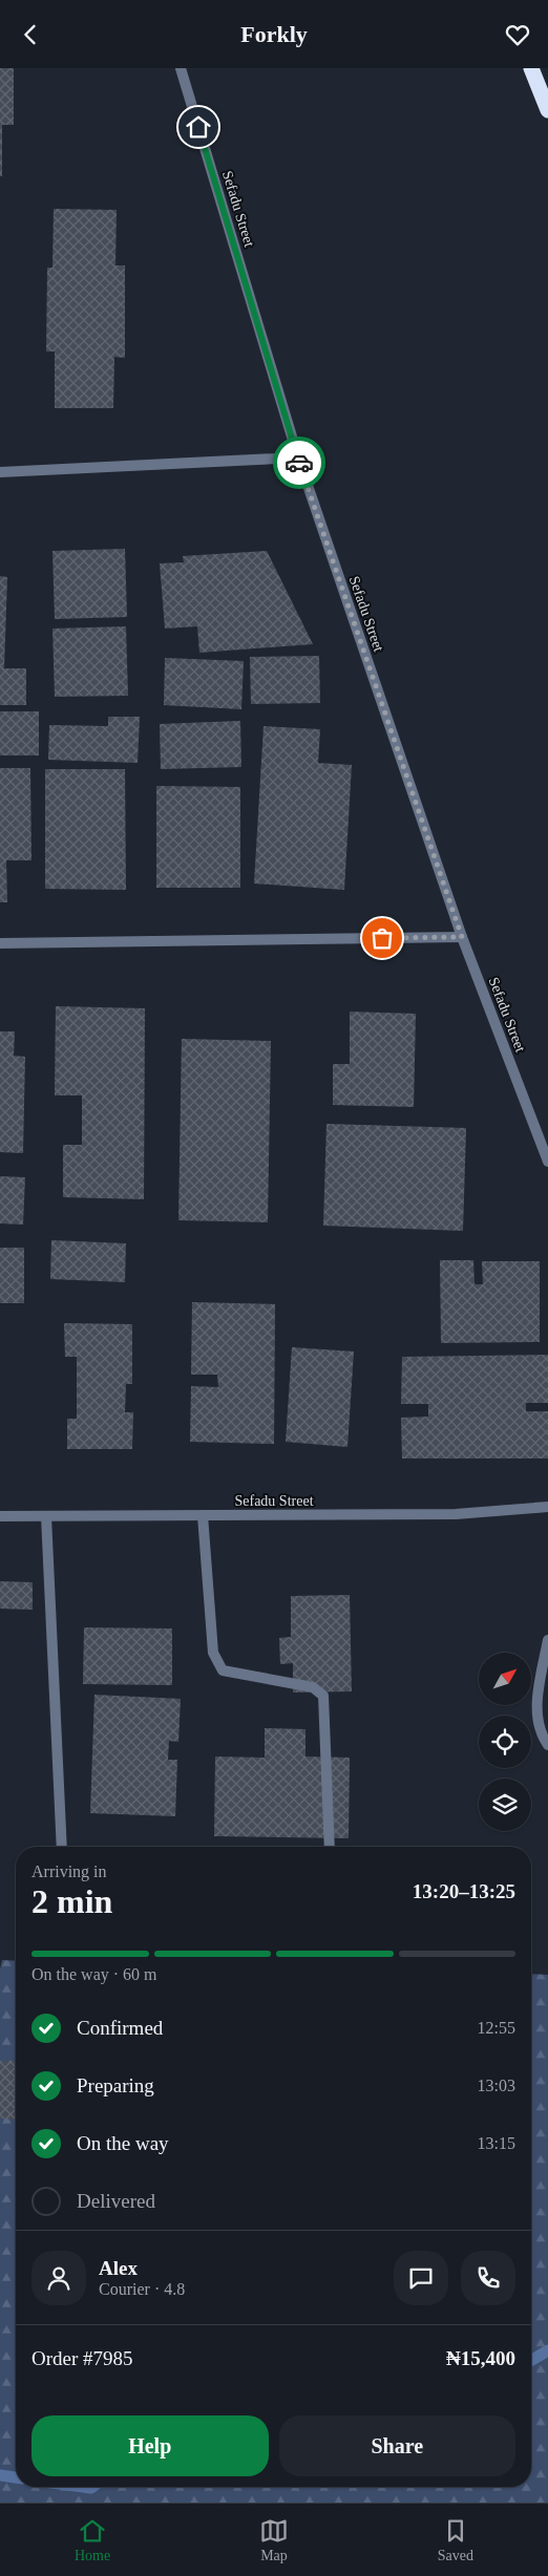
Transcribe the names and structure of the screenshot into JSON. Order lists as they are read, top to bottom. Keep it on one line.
{"streets":{"street":["Sefadu Street"]},"north":"top right","page":{"header":"Forkly","heading":["2 min","Arriving in","13:20–13:25"],"panel":["Alex","Courier · 4.8","Order #7985","₦15,400"],"bar":"On the way · 60 m","list":[["Confirmed","12:55"],["Preparing","13:03"],["On the way","13:15"],"Delivered"],"buttons":["Help","Share"],"tabs":["Home","Map","Saved"]}}
